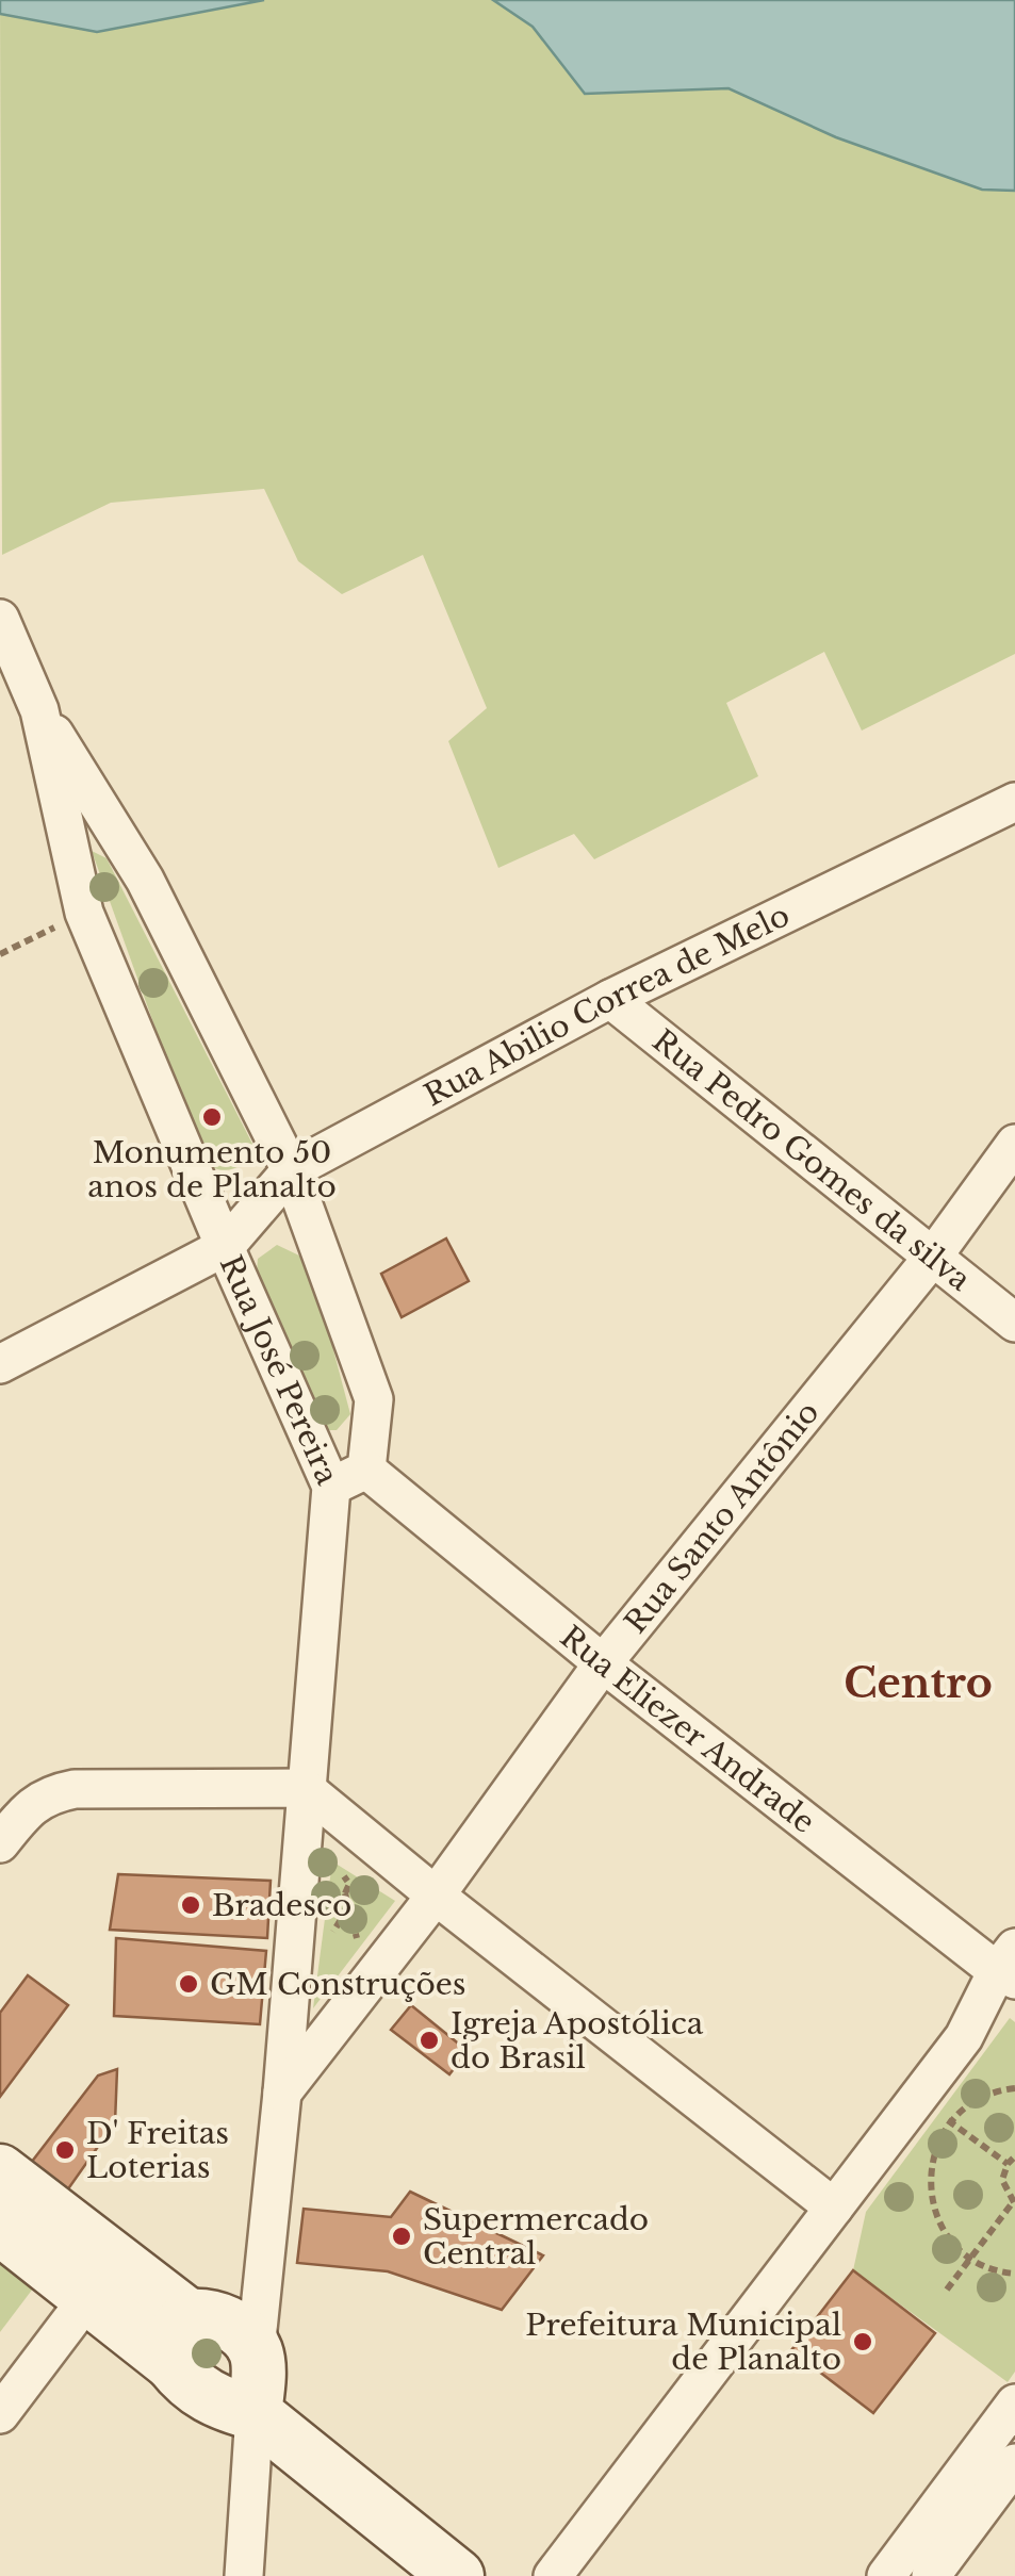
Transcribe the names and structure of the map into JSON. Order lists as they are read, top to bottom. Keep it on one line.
{"streets":{"street":["Rua Abilio Correa de Melo","Rua Pedro Gomes da silva","Rua José Pereira","Rua Santo Antônio","Rua Eliezer Andrade"]},"crossings":[["Rua Abilio Correa de Melo","Rua Pedro Gomes da silva"],["Rua Abilio Correa de Melo","Rua José Pereira"],["Rua Pedro Gomes da silva","Rua Santo Antônio"],["Rua José Pereira","Rua Santo Antônio"],["Rua Santo Antônio","Rua Eliezer Andrade"]],"districts":["Centro"],"places":["Monumento 50 anos de Planalto","Bradesco","GM Construções","Igreja Apostólica do Brasil","D' Freitas Loterias","Supermercado Central","Prefeitura Municipal de Planalto"]}
